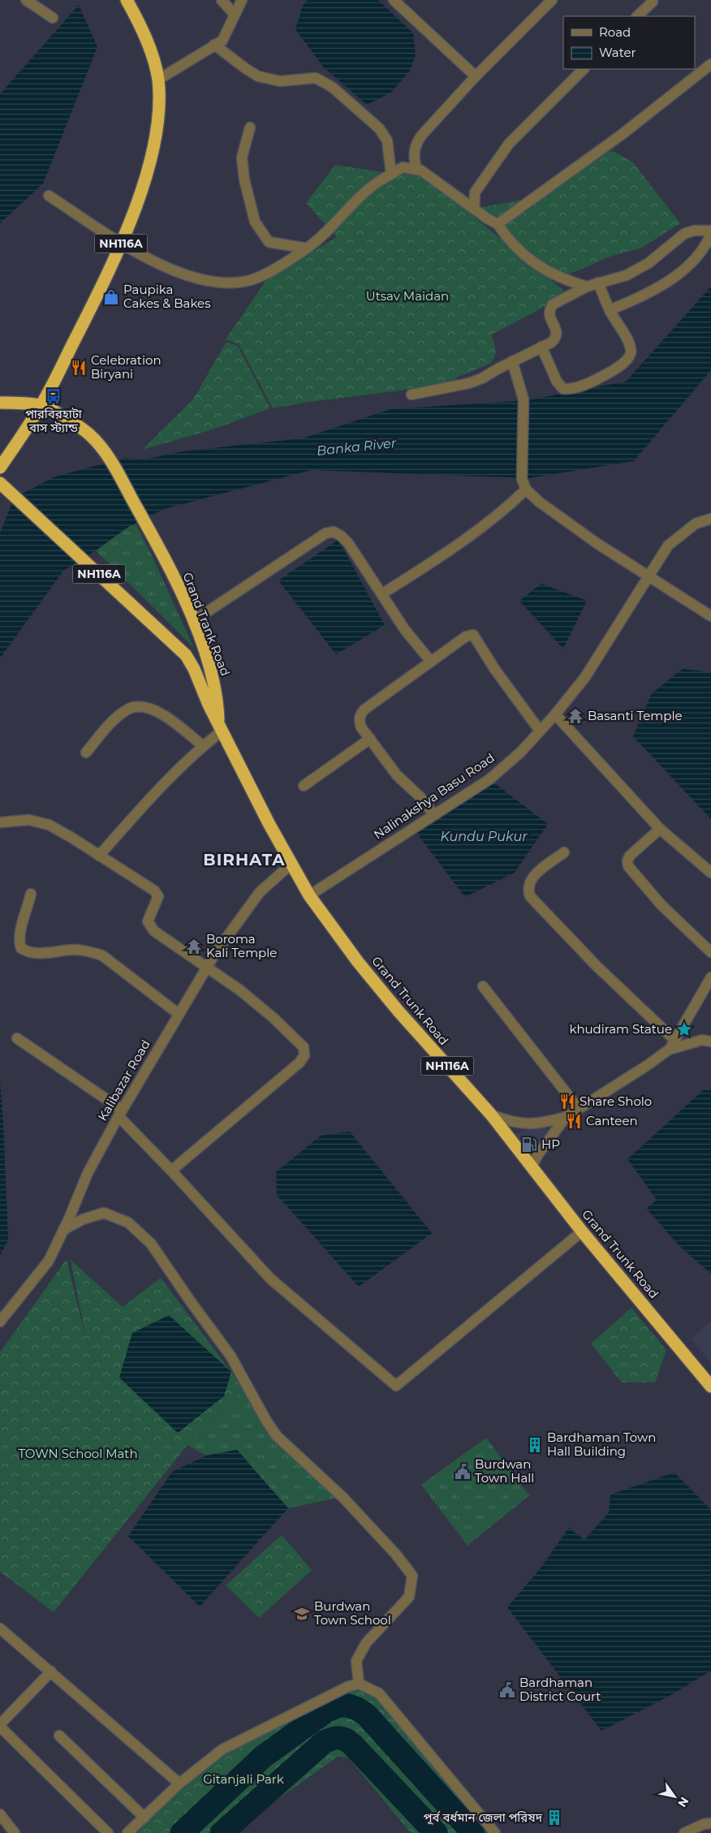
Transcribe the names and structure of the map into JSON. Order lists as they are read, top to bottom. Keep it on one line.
{"streets":{"highway":["NH116A","Grand Trank Road","Grand Trunk Road"],"street":["Nalinakshya Basu Road","Kalibazar Road"]},"crossings":[["NH116A","Grand Trank Road"],["NH116A","Grand Trunk Road"],["Grand Trank Road","Grand Trunk Road"],["Nalinakshya Basu Road","Grand Trunk Road"],["Grand Trunk Road","Kalibazar Road"]],"districts":["BIRHATA"],"water":["Banka River","Kundu Pukur"],"parks":["Utsav Maidan","TOWN School Math","Gitanjali Park"],"places":{"shop":["Paupika Cakes & Bakes"],"restaurant":["Celebration Biryani","Share Sholo","Canteen"],"bus stop":["পারবিরহাটা বাস স্ট্যান্ড"],"temple":["Basanti Temple","Boroma Kali Temple"],"place":["khudiram Statue"],"fuel station":["HP"],"building":["Bardhaman Town Hall Building","পূর্ব বর্ধমান জেলা পরিষদ"],"public building":["Burdwan Town Hall","Bardhaman District Court"],"school or university":["Burdwan Town School"]},"legend":["Road","Water"],"north":"bottom right"}
